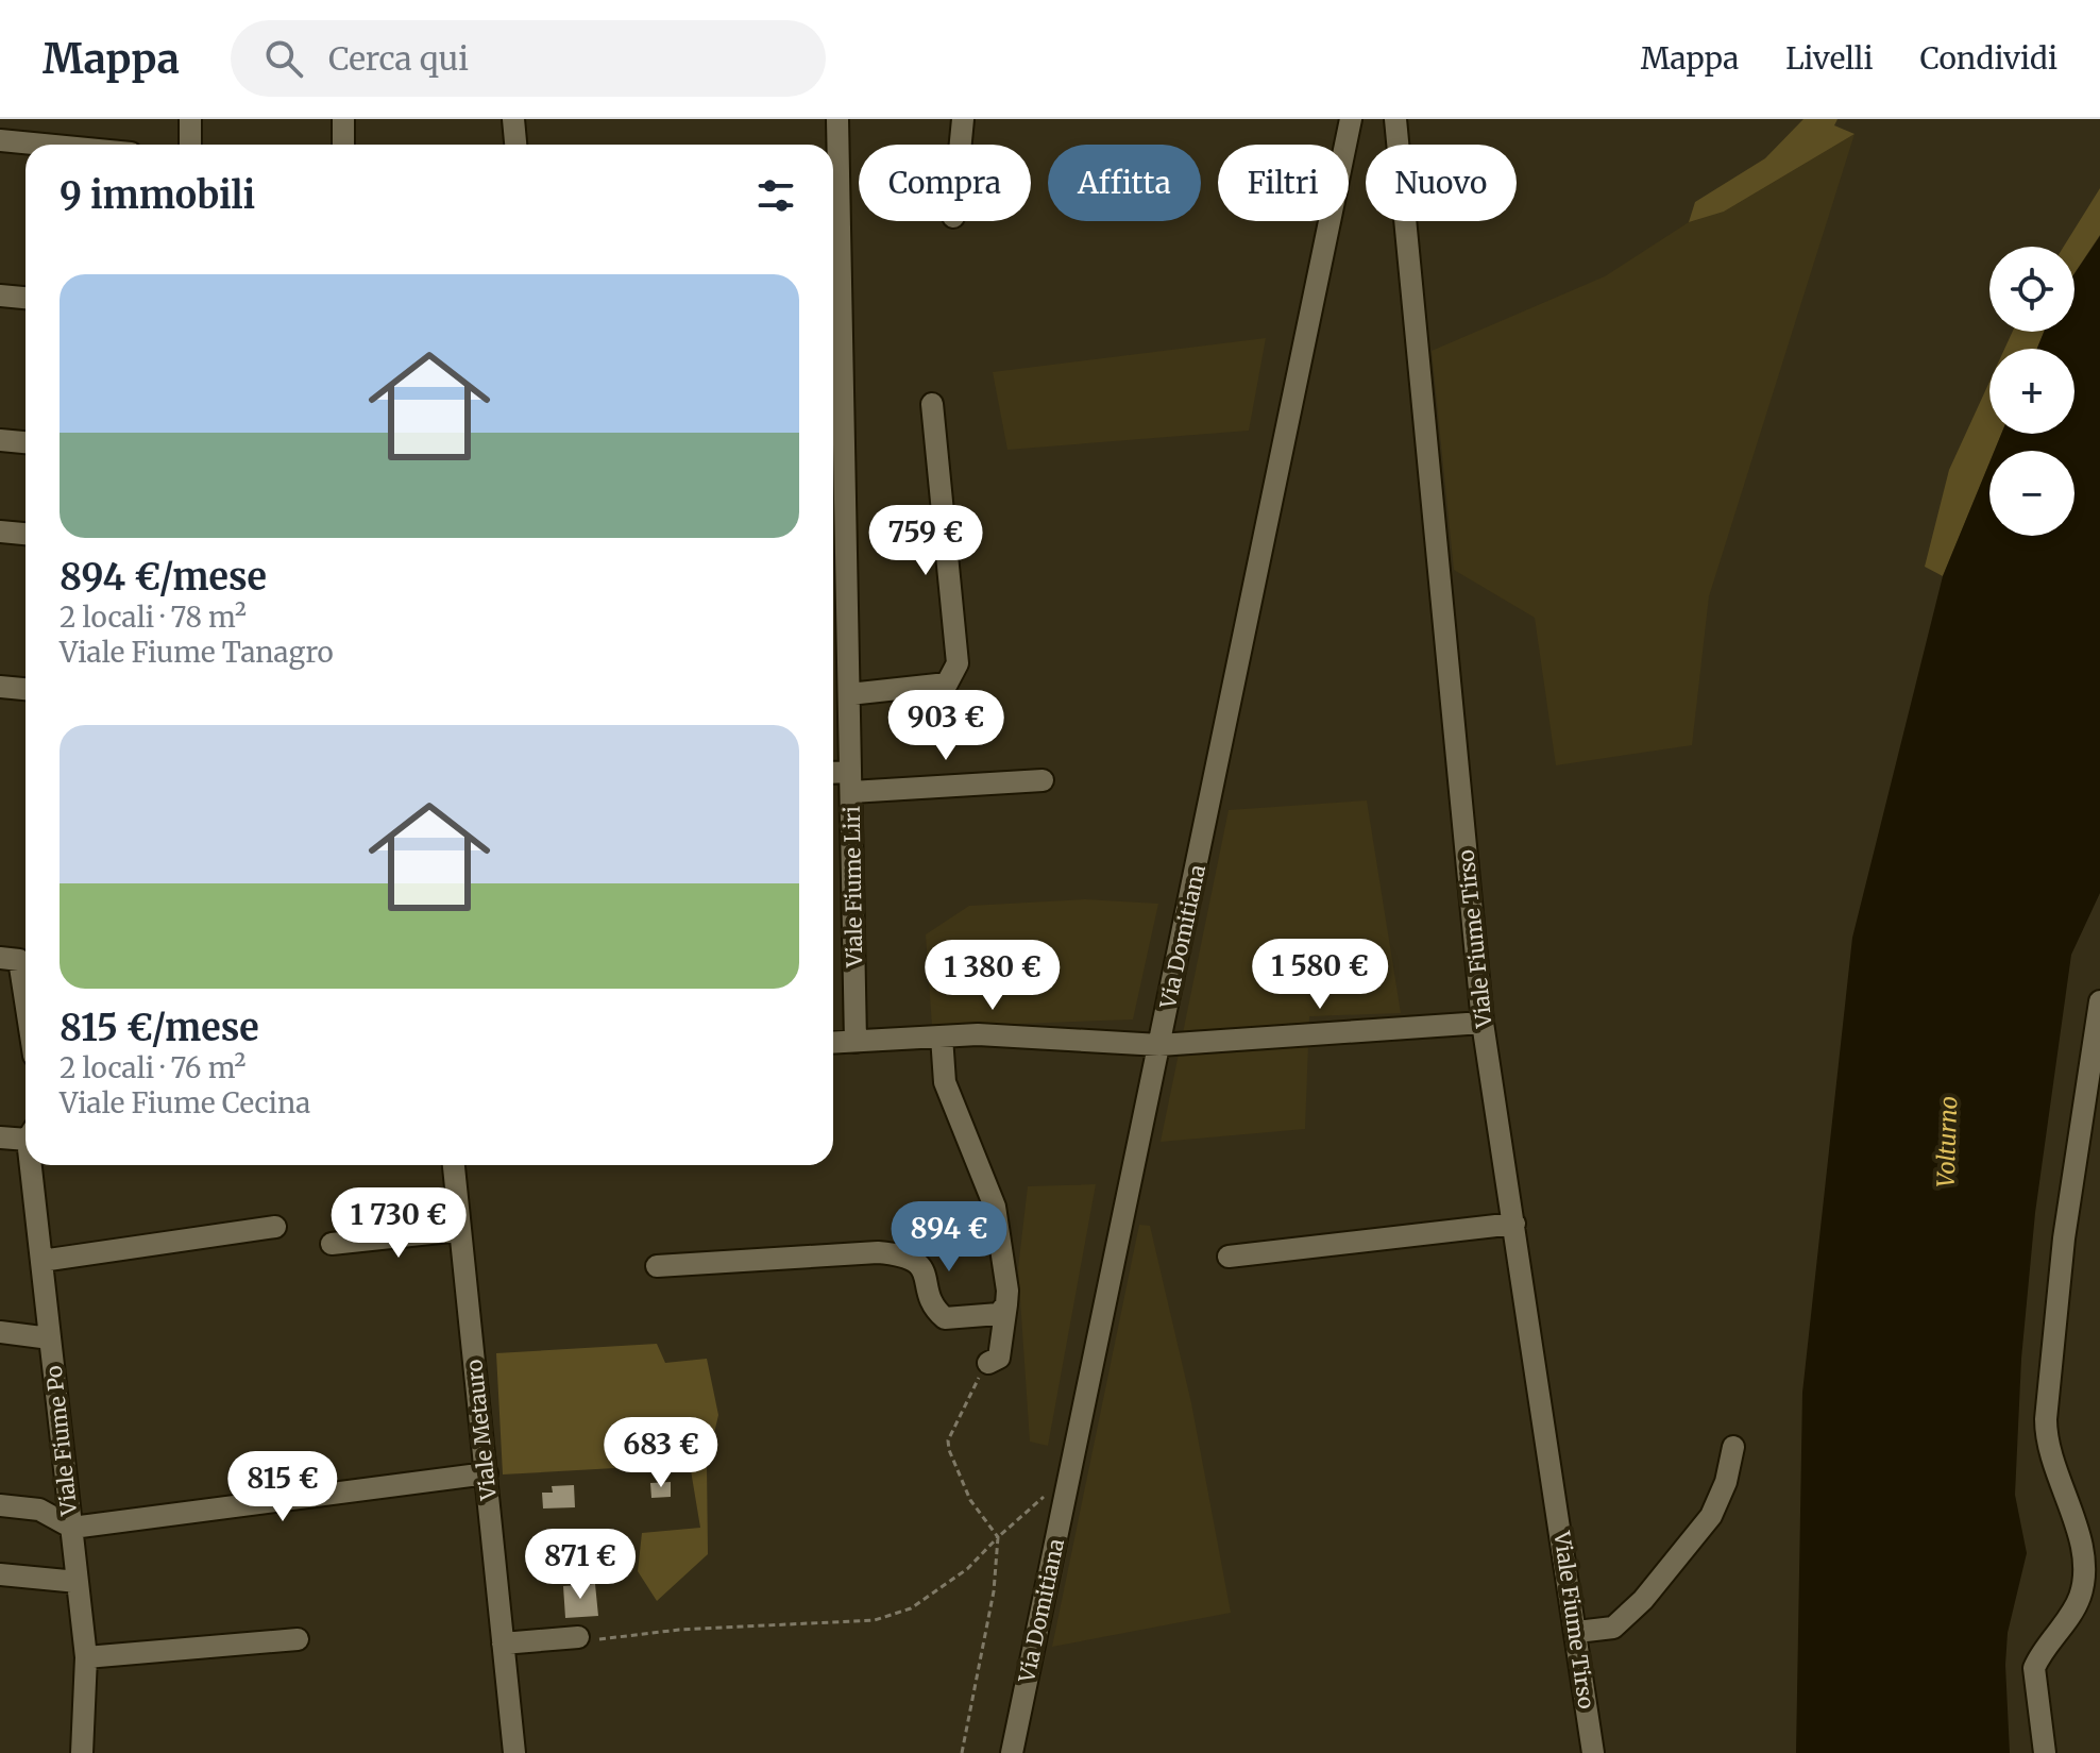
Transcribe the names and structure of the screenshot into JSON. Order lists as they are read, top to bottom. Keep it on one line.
{"streets":{"street":["Viale Fiume Liri","Via Domitiana","Viale Fiume Tirso","Viale Metauro","Viale Fiume Po"]},"water":["Volturno"],"page":{"header":"Mappa","search":"Cerca qui","nav":["Mappa","Livelli","Condividi"],"chip":["Compra","Affitta","Filtri","Nuovo"],"heading":"9 immobili","map_buttons":["+","−"],"list":[{"name":"894 €/mese","note":"2 locali · 78 m² · Viale Fiume Tanagro"},{"name":"815 €/mese","note":"2 locali · 76 m² · Viale Fiume Cecina"}],"price":["759 €","903 €","1 580 €","1 380 €","1 730 €","894 €","683 €","815 €","871 €"]}}
